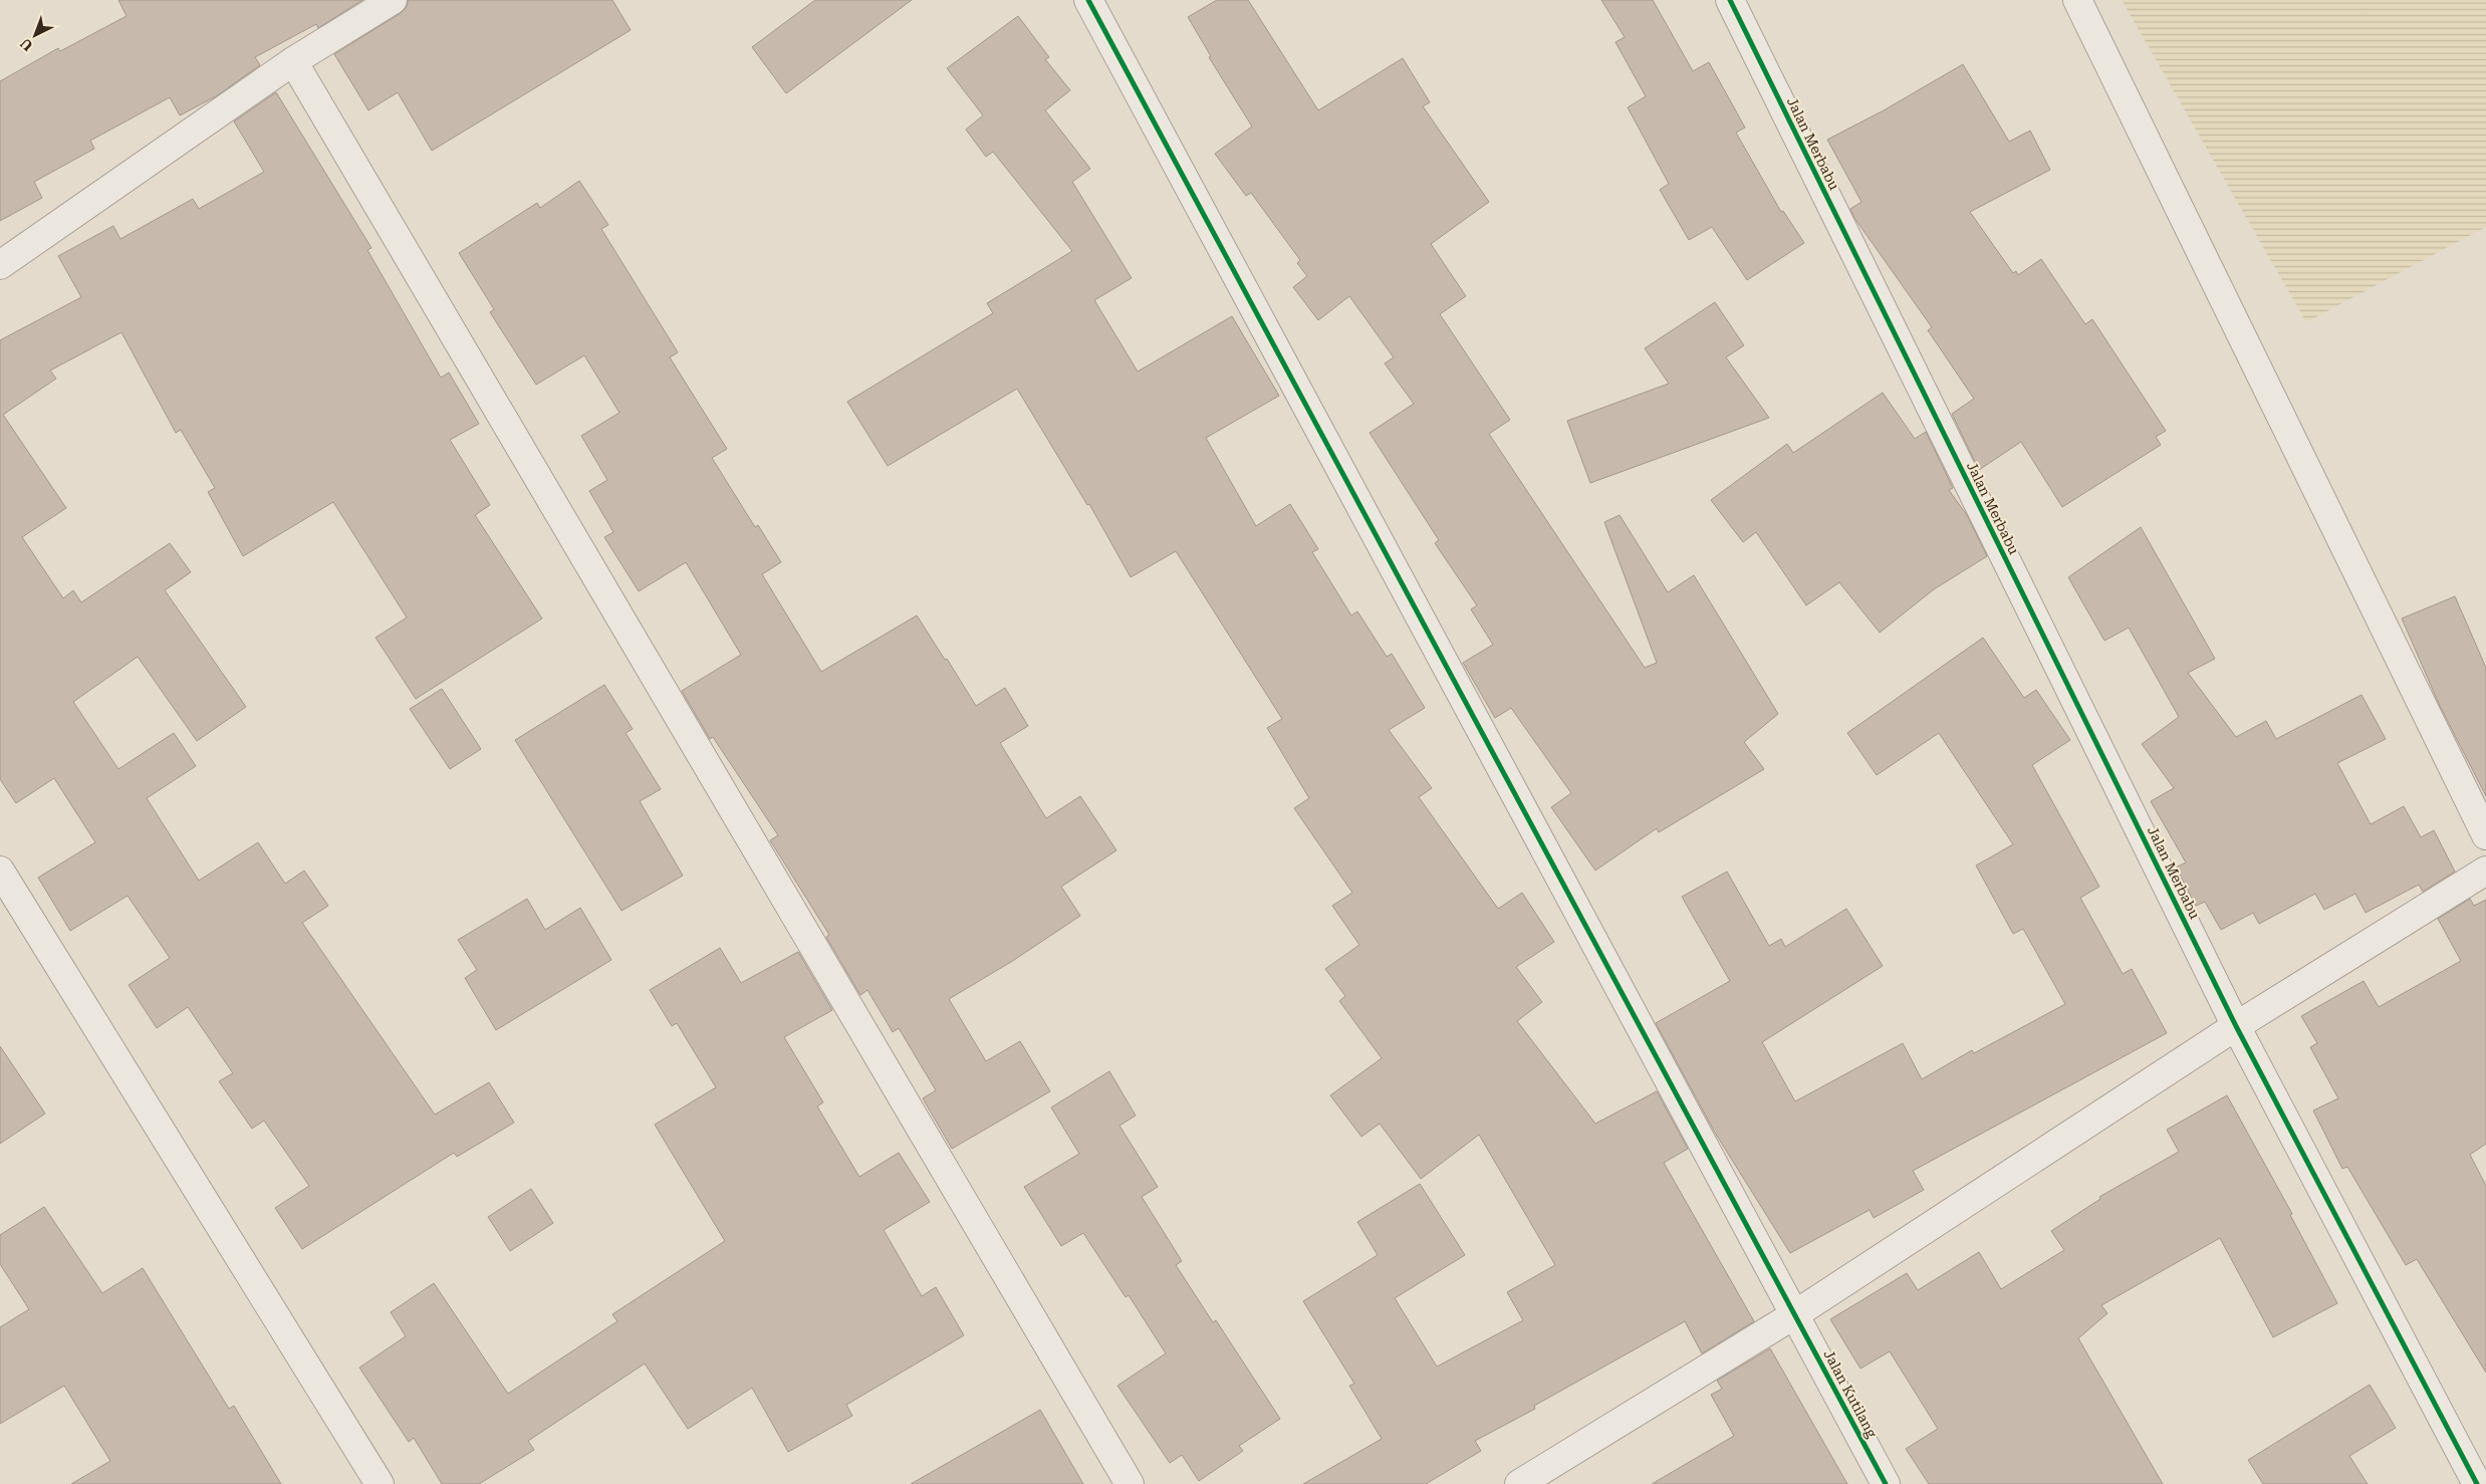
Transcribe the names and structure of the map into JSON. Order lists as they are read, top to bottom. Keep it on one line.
{"streets":{"street":["Jalan Merbabu","Jalan Kutilang"]},"north":"bottom left"}
